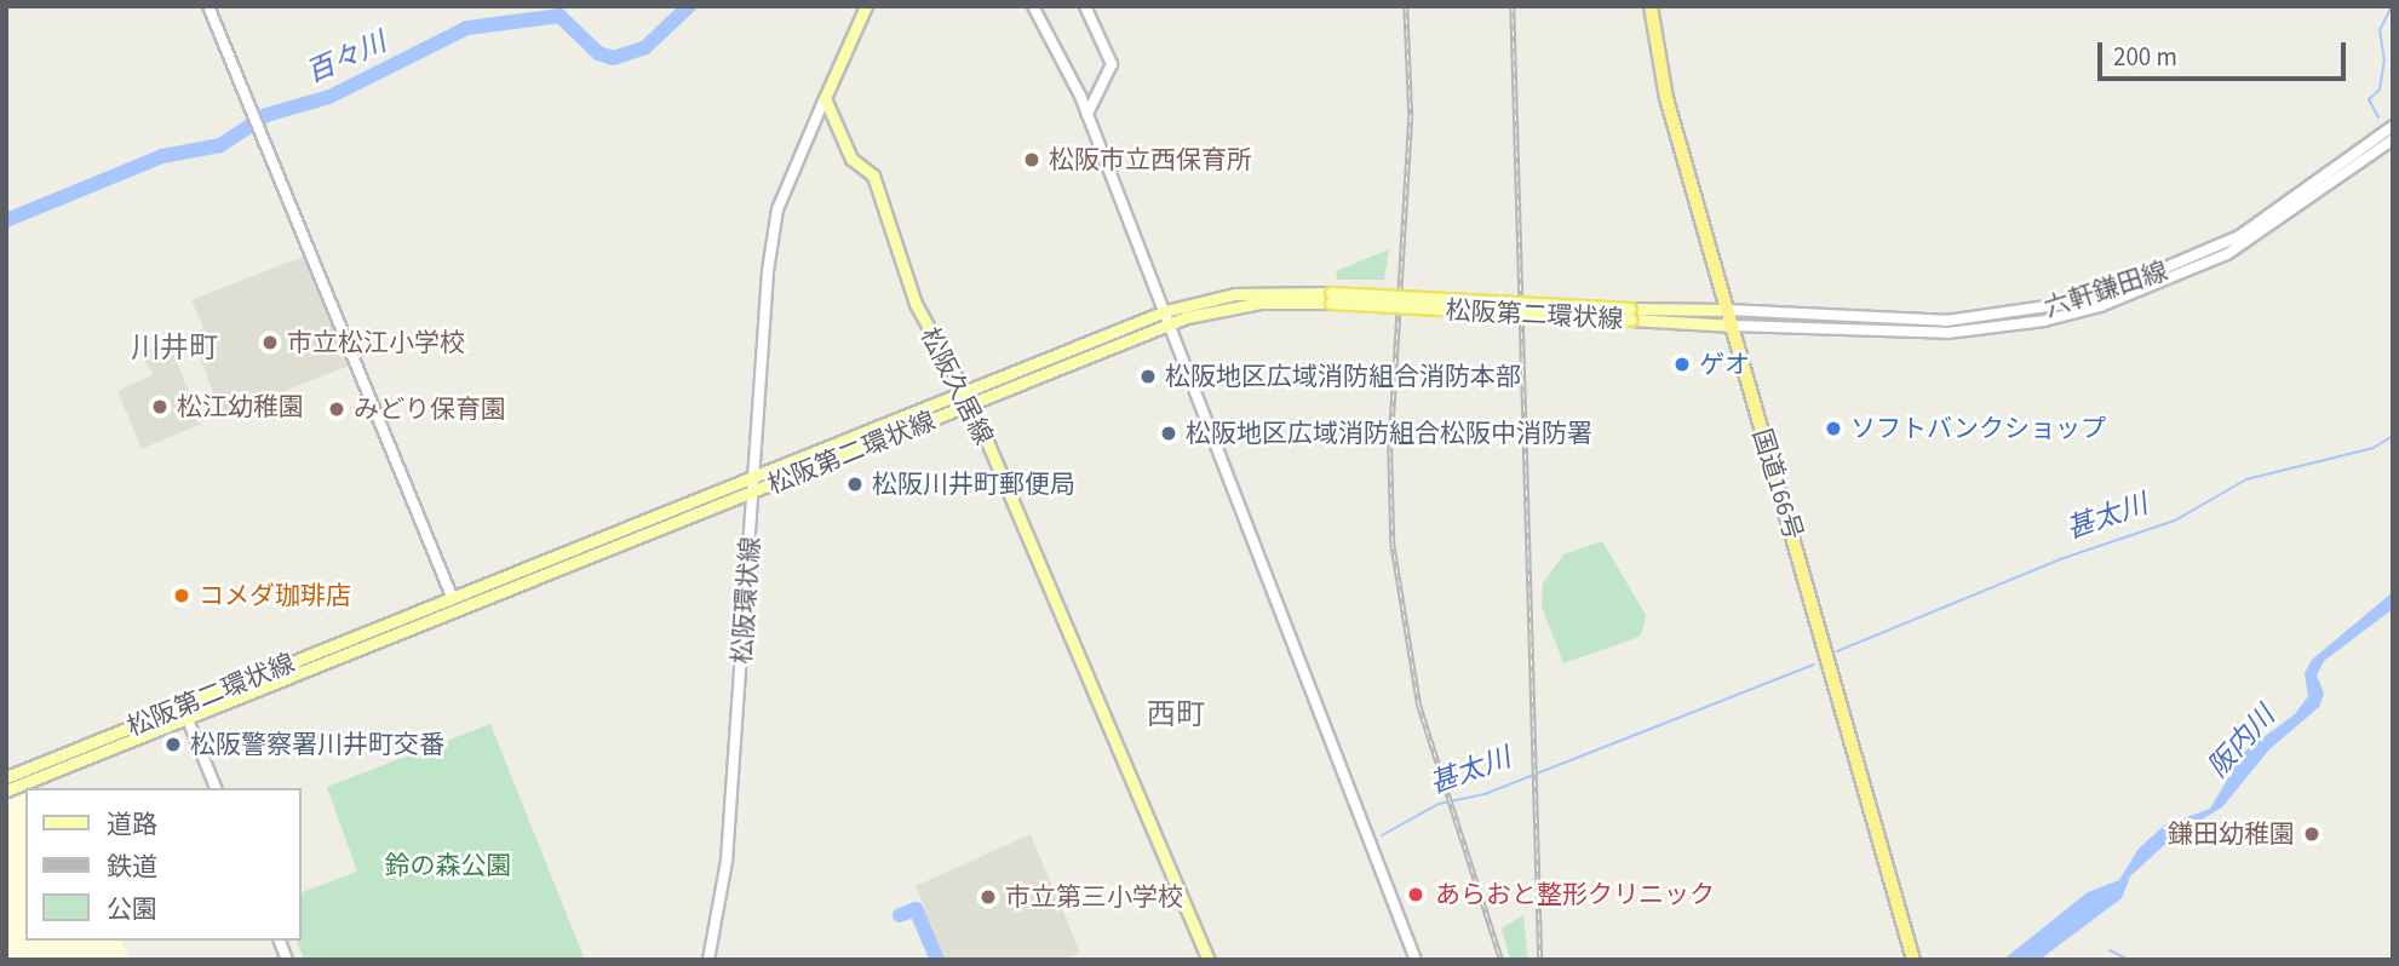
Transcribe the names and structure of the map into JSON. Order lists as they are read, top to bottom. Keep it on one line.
{"streets":{"highway":["国道166号"],"main road":["六軒鎌田線","松阪第二環状線","松阪久居線","松阪環状線"]},"crossings":[["六軒鎌田線","松阪第二環状線"],["六軒鎌田線","国道166号"],["松阪第二環状線","松阪久居線"],["松阪第二環状線","国道166号"],["松阪第二環状線","松阪環状線"],["松阪久居線","松阪環状線"]],"districts":["川井町","西町"],"water":["百々川","甚太川","阪内川"],"parks":["鈴の森公園"],"places":["松阪市立西保育所","市立松江小学校","ゲオ","松阪地区広域消防組合消防本部","松江幼稚園","みどり保育園","ソフトバンクショップ","松阪地区広域消防組合松阪中消防署","松阪川井町郵便局","コメダ珈琲店","松阪警察署川井町交番","鎌田幼稚園","あらおと整形クリニック","市立第三小学校"],"legend":["道路","鉄道","公園"],"scale_bar":"200 m"}
